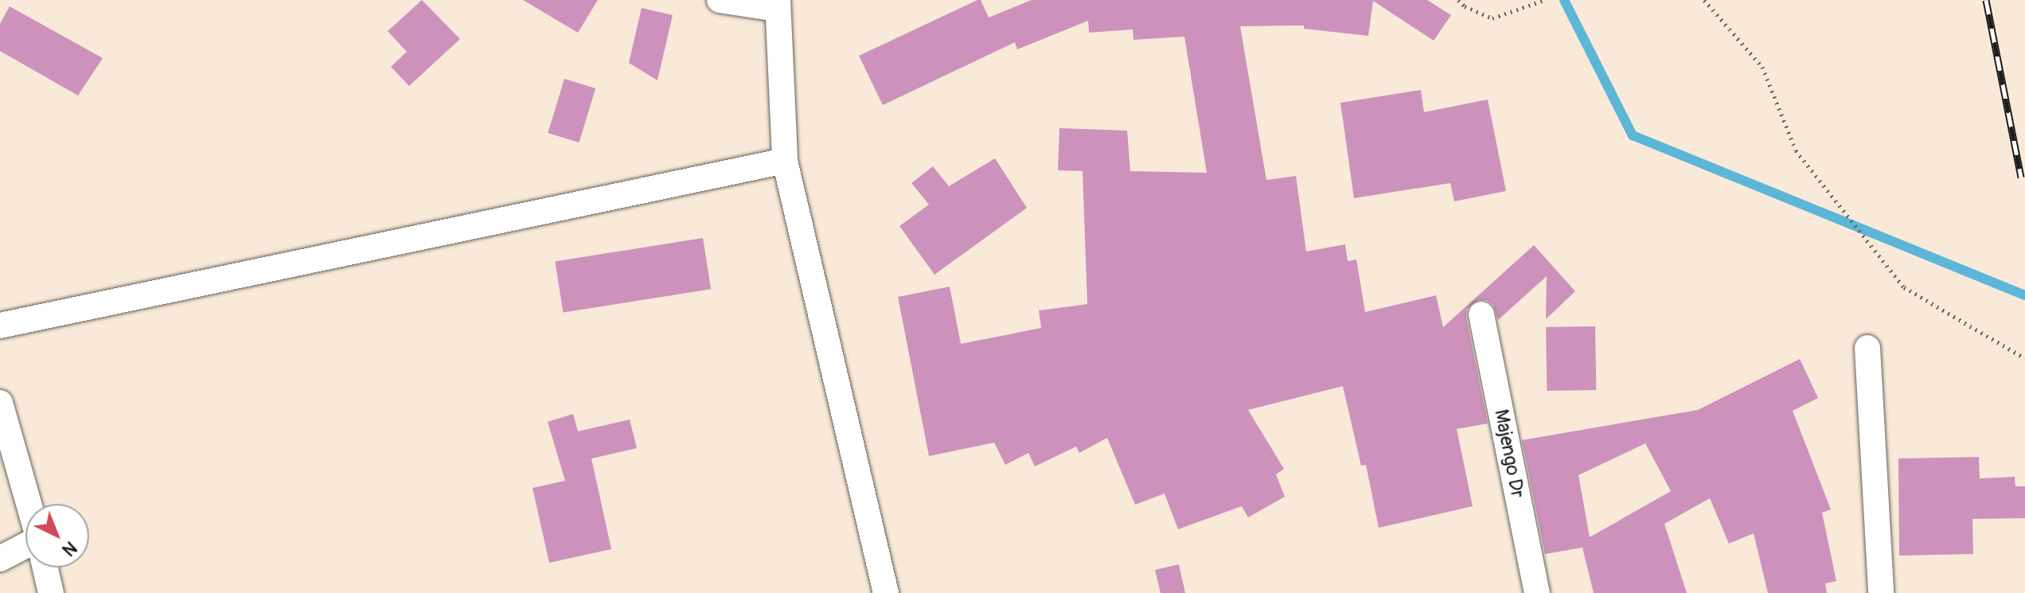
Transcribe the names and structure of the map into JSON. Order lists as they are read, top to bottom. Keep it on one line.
{"streets":{"street":["Majengo Dr"]},"north":"bottom right"}
